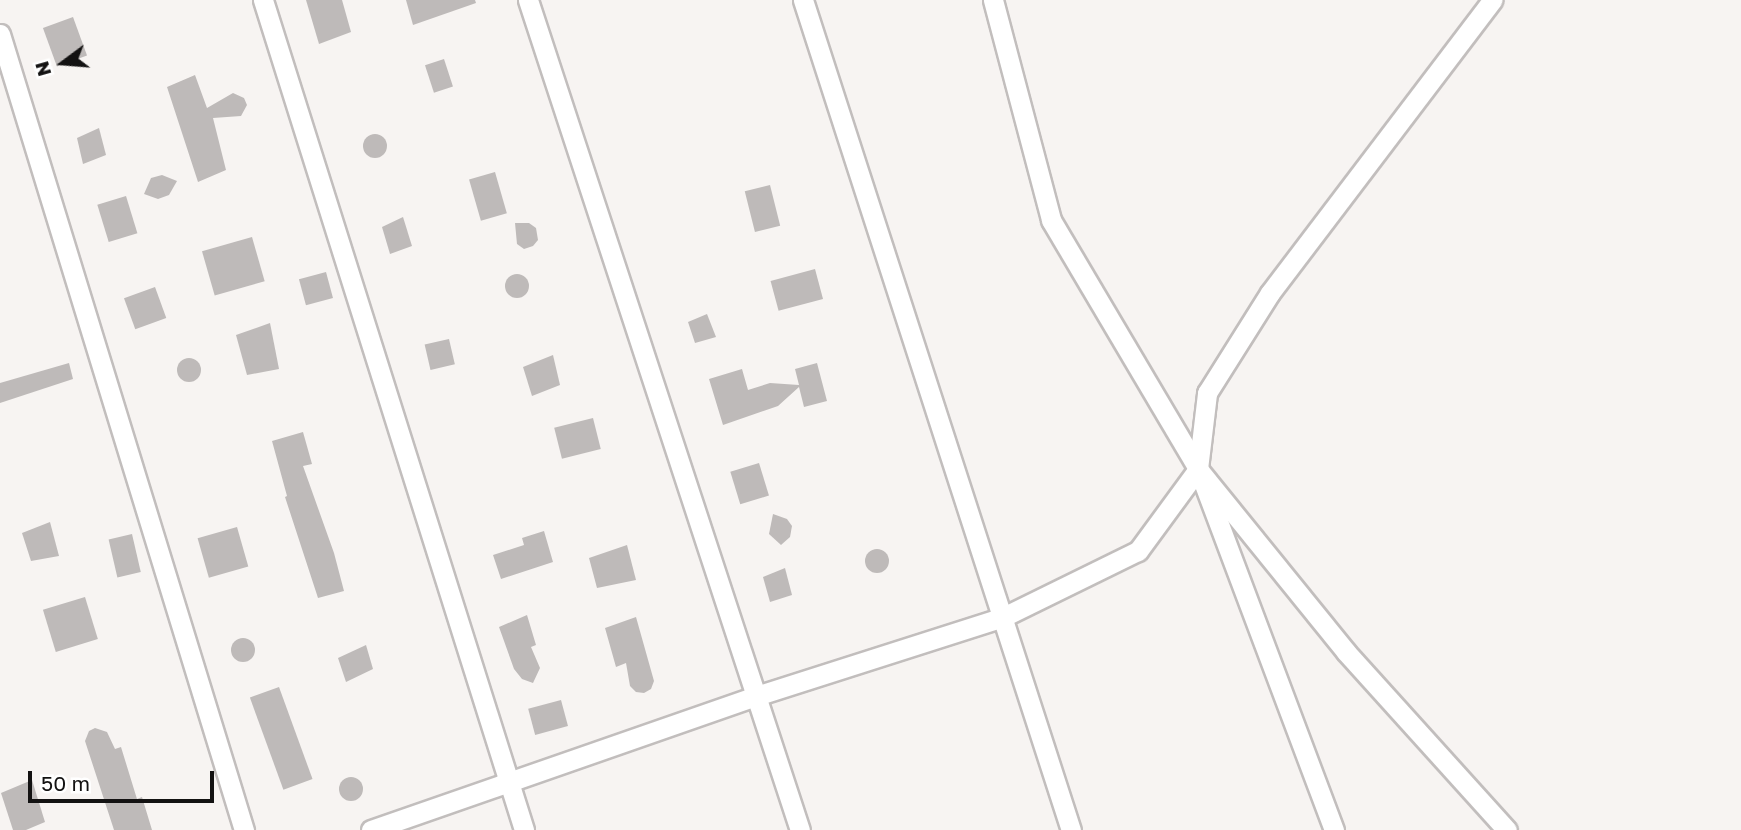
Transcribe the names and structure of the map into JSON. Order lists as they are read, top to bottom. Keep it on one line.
{"scale_bar":"50 m","north":"left"}
